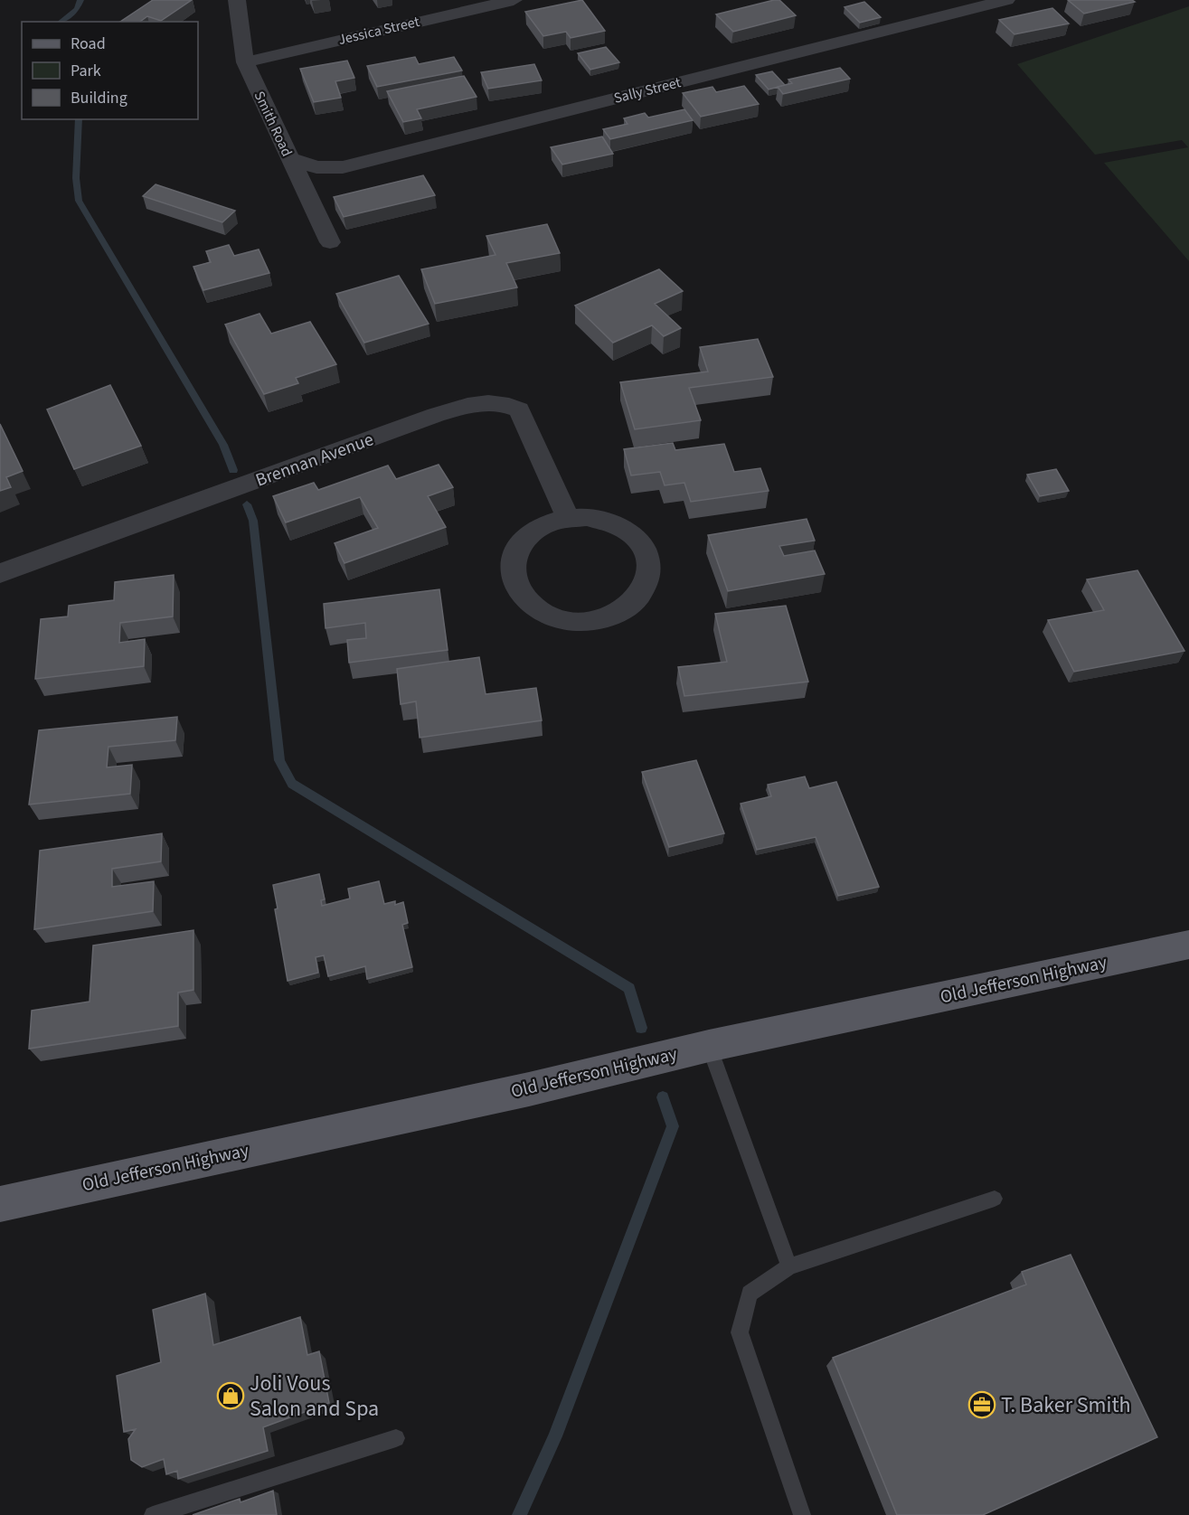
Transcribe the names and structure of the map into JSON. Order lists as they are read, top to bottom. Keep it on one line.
{"streets":{"main road":["Old Jefferson Highway"],"street":["Jessica Street","Sally Street","Smith Road","Brennan Avenue"]},"crossings":[["Jessica Street","Smith Road"],["Sally Street","Smith Road"]],"places":{"shop":["Joli Vous Salon and Spa"],"office":["T. Baker Smith"]},"legend":["Road","Park","Building"]}
